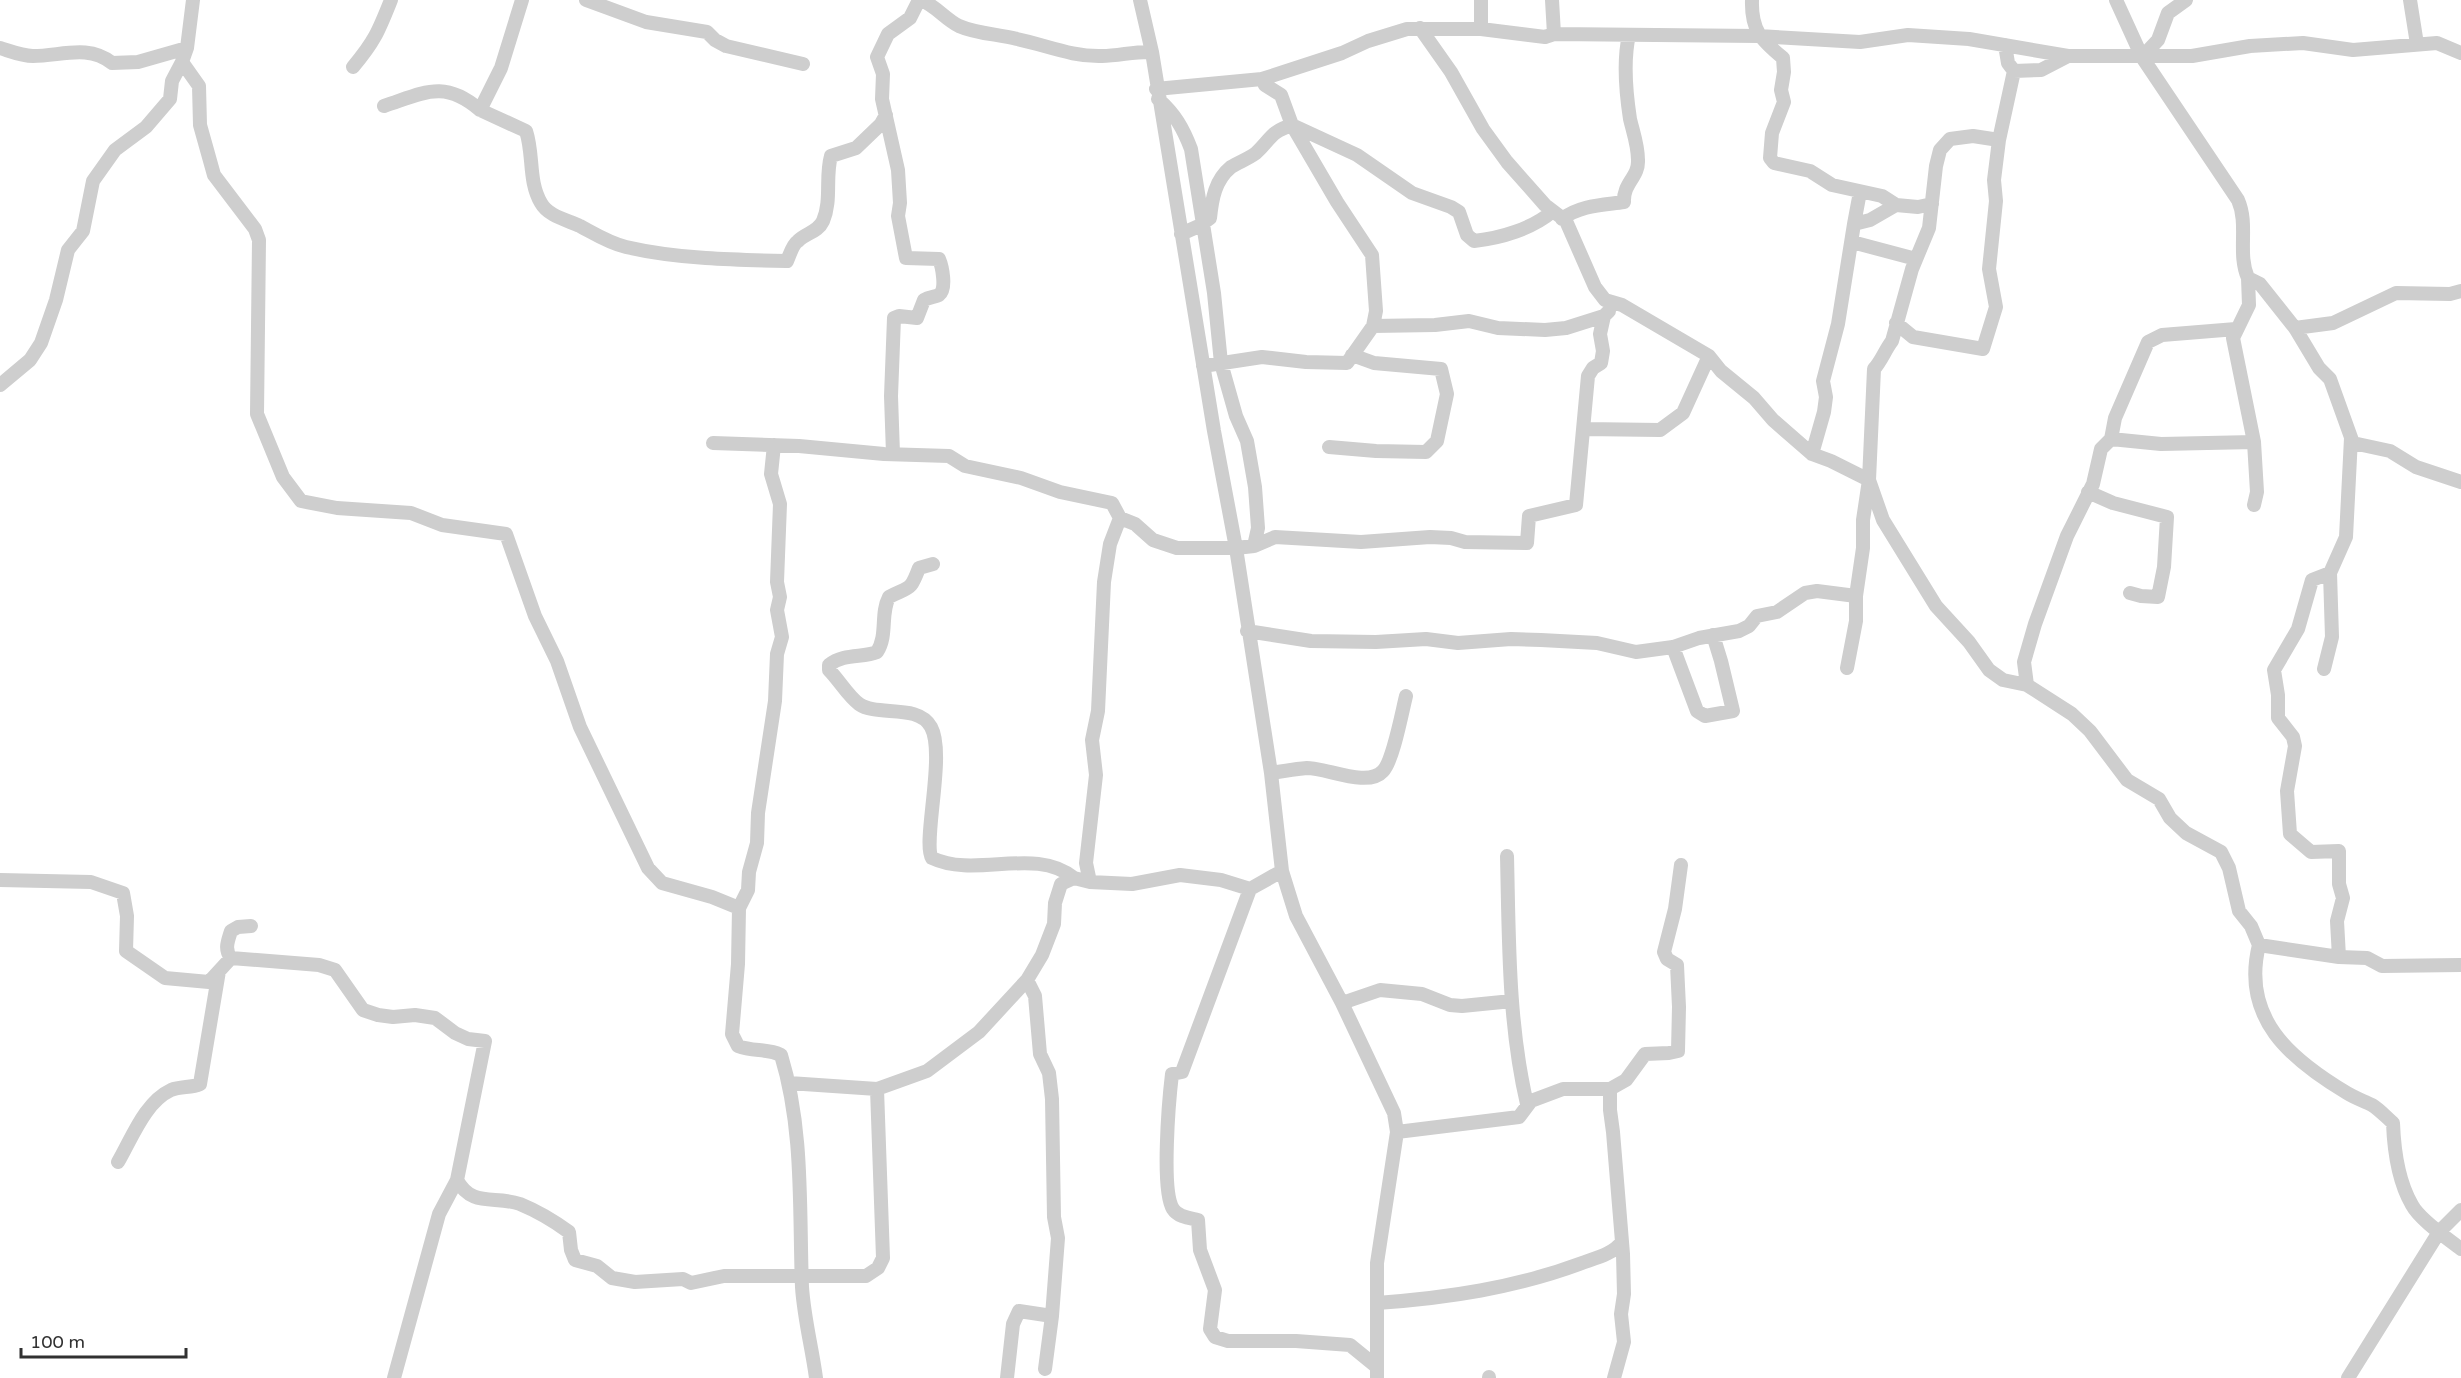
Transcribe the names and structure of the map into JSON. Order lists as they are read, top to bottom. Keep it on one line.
{"scale_bar":"100 m"}
